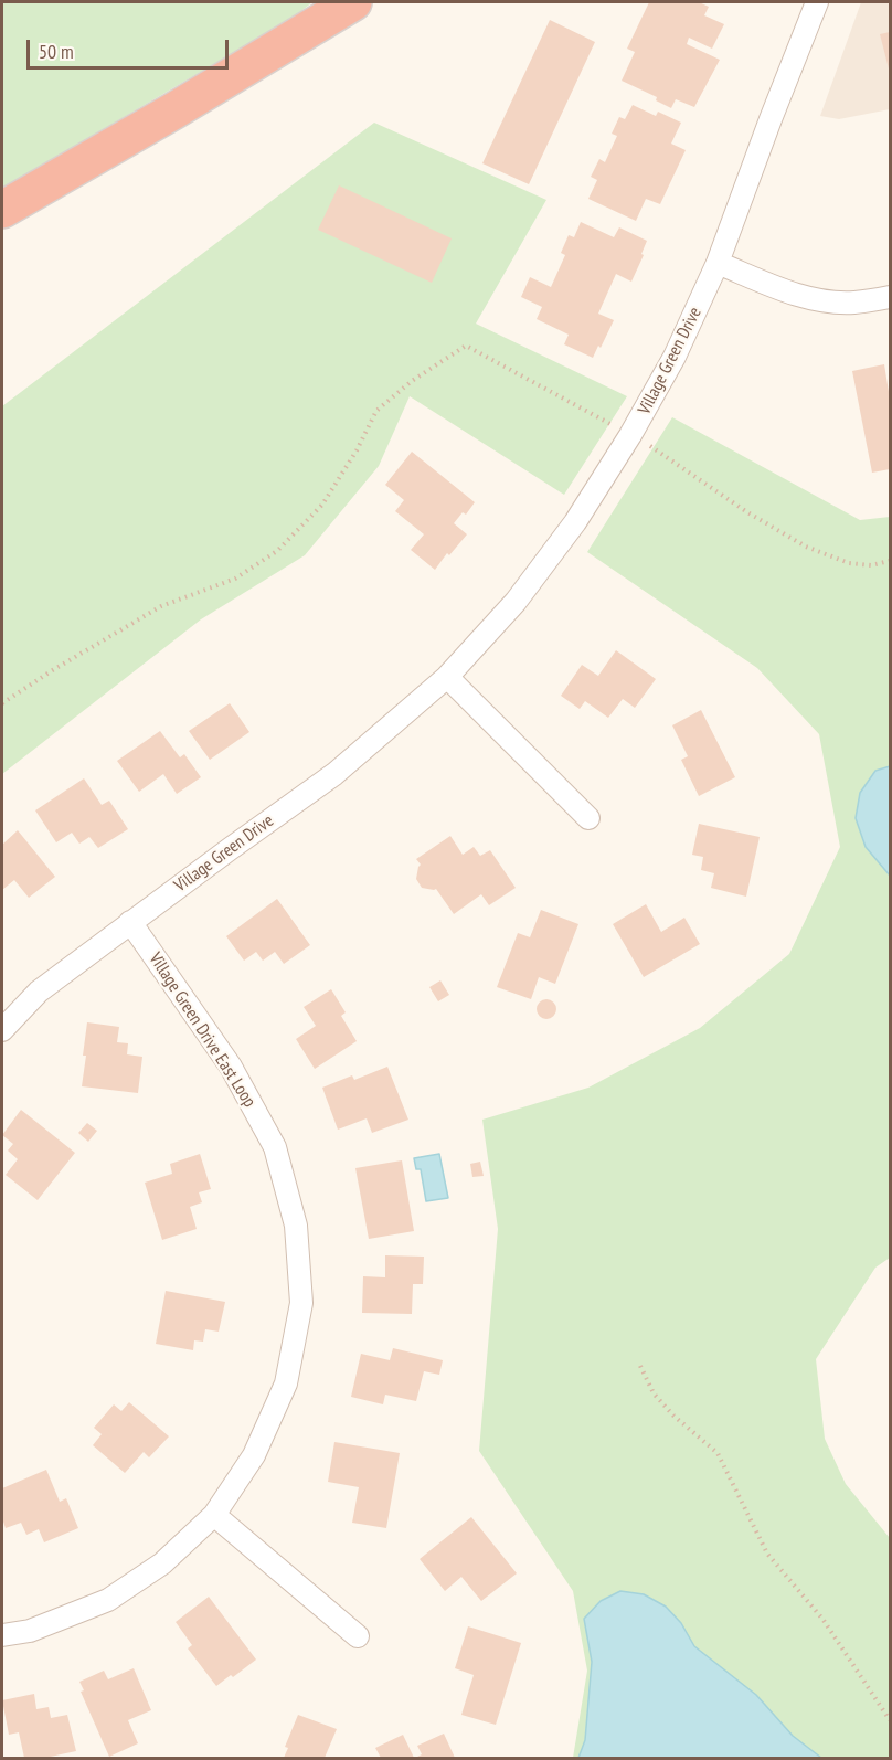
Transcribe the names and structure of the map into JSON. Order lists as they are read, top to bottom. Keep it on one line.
{"streets":{"street":["Village Green Drive","Village Green Drive East Loop"]},"crossings":[["Village Green Drive","Village Green Drive East Loop"]],"scale_bar":"50 m"}
